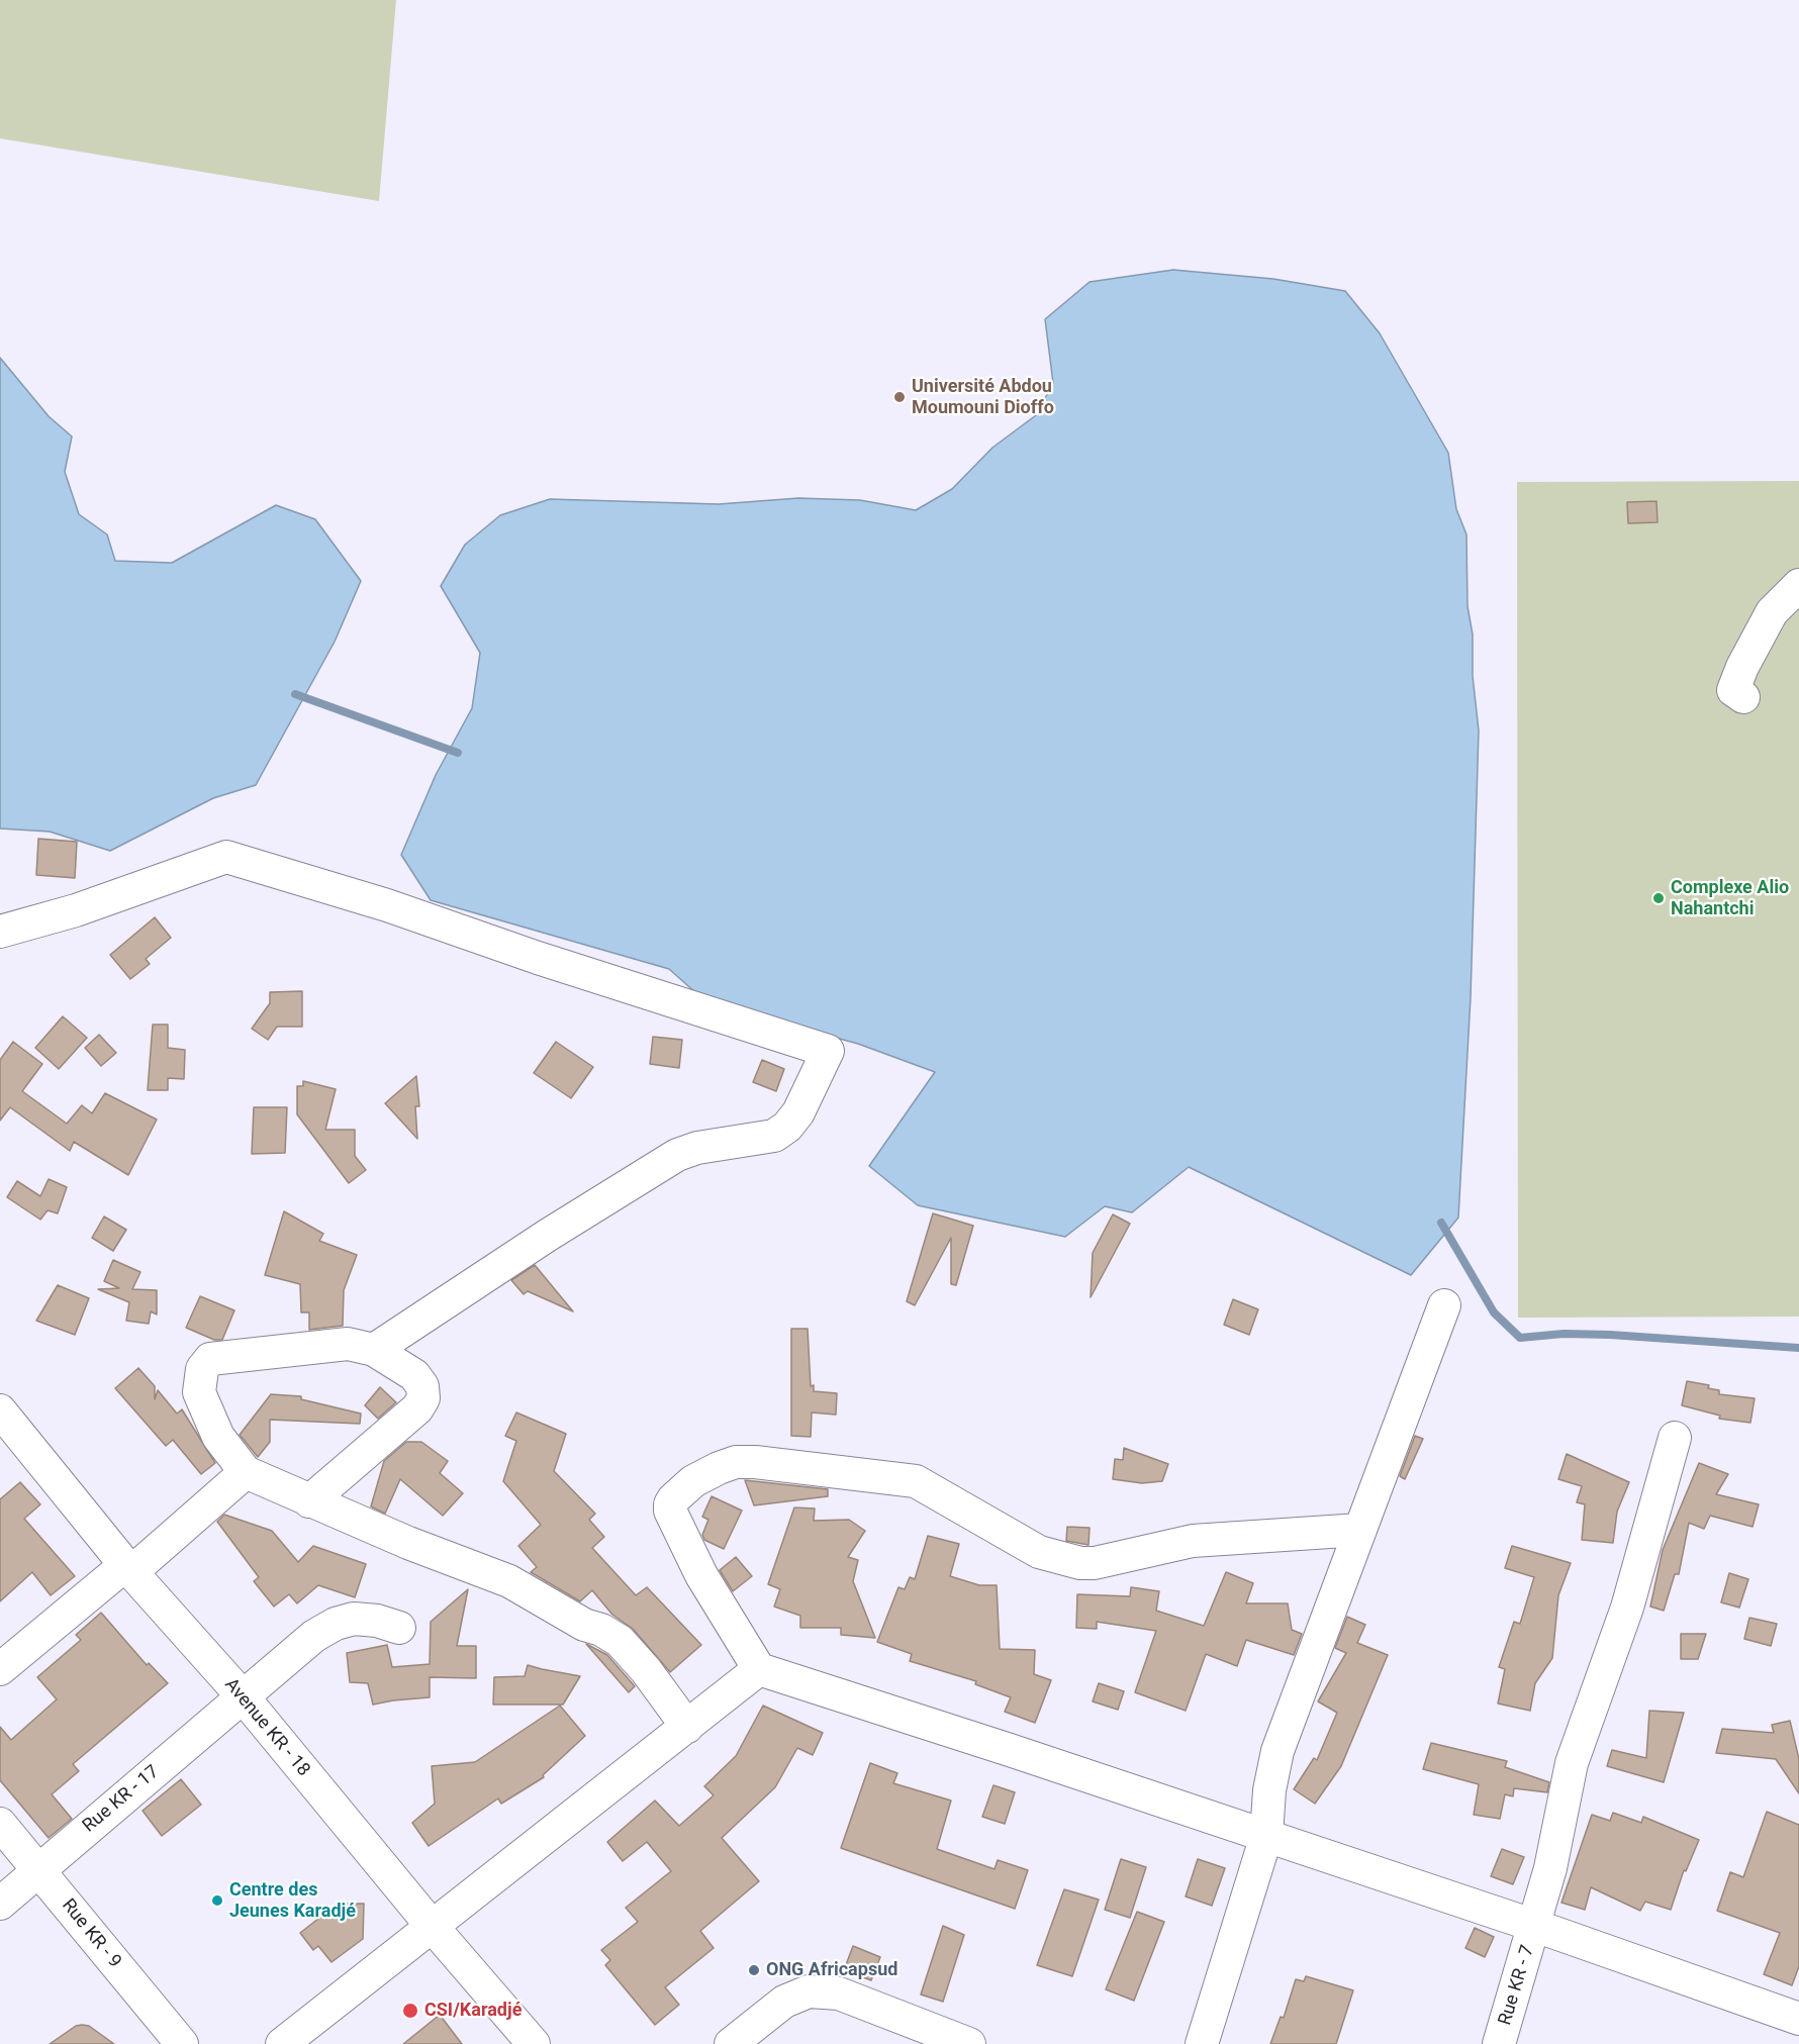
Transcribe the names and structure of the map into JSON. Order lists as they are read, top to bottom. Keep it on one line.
{"streets":{"street":["Avenue KR - 18","Rue KR - 17","Rue KR - 9","Rue KR - 7"]},"crossings":[["Avenue KR - 18","Rue KR - 17"],["Rue KR - 17","Rue KR - 9"]],"places":["Université Abdou Moumouni Dioffo","Complexe Alio Nahantchi","Centre des Jeunes Karadjé","ONG Africapsud","CSI/Karadjé"]}
